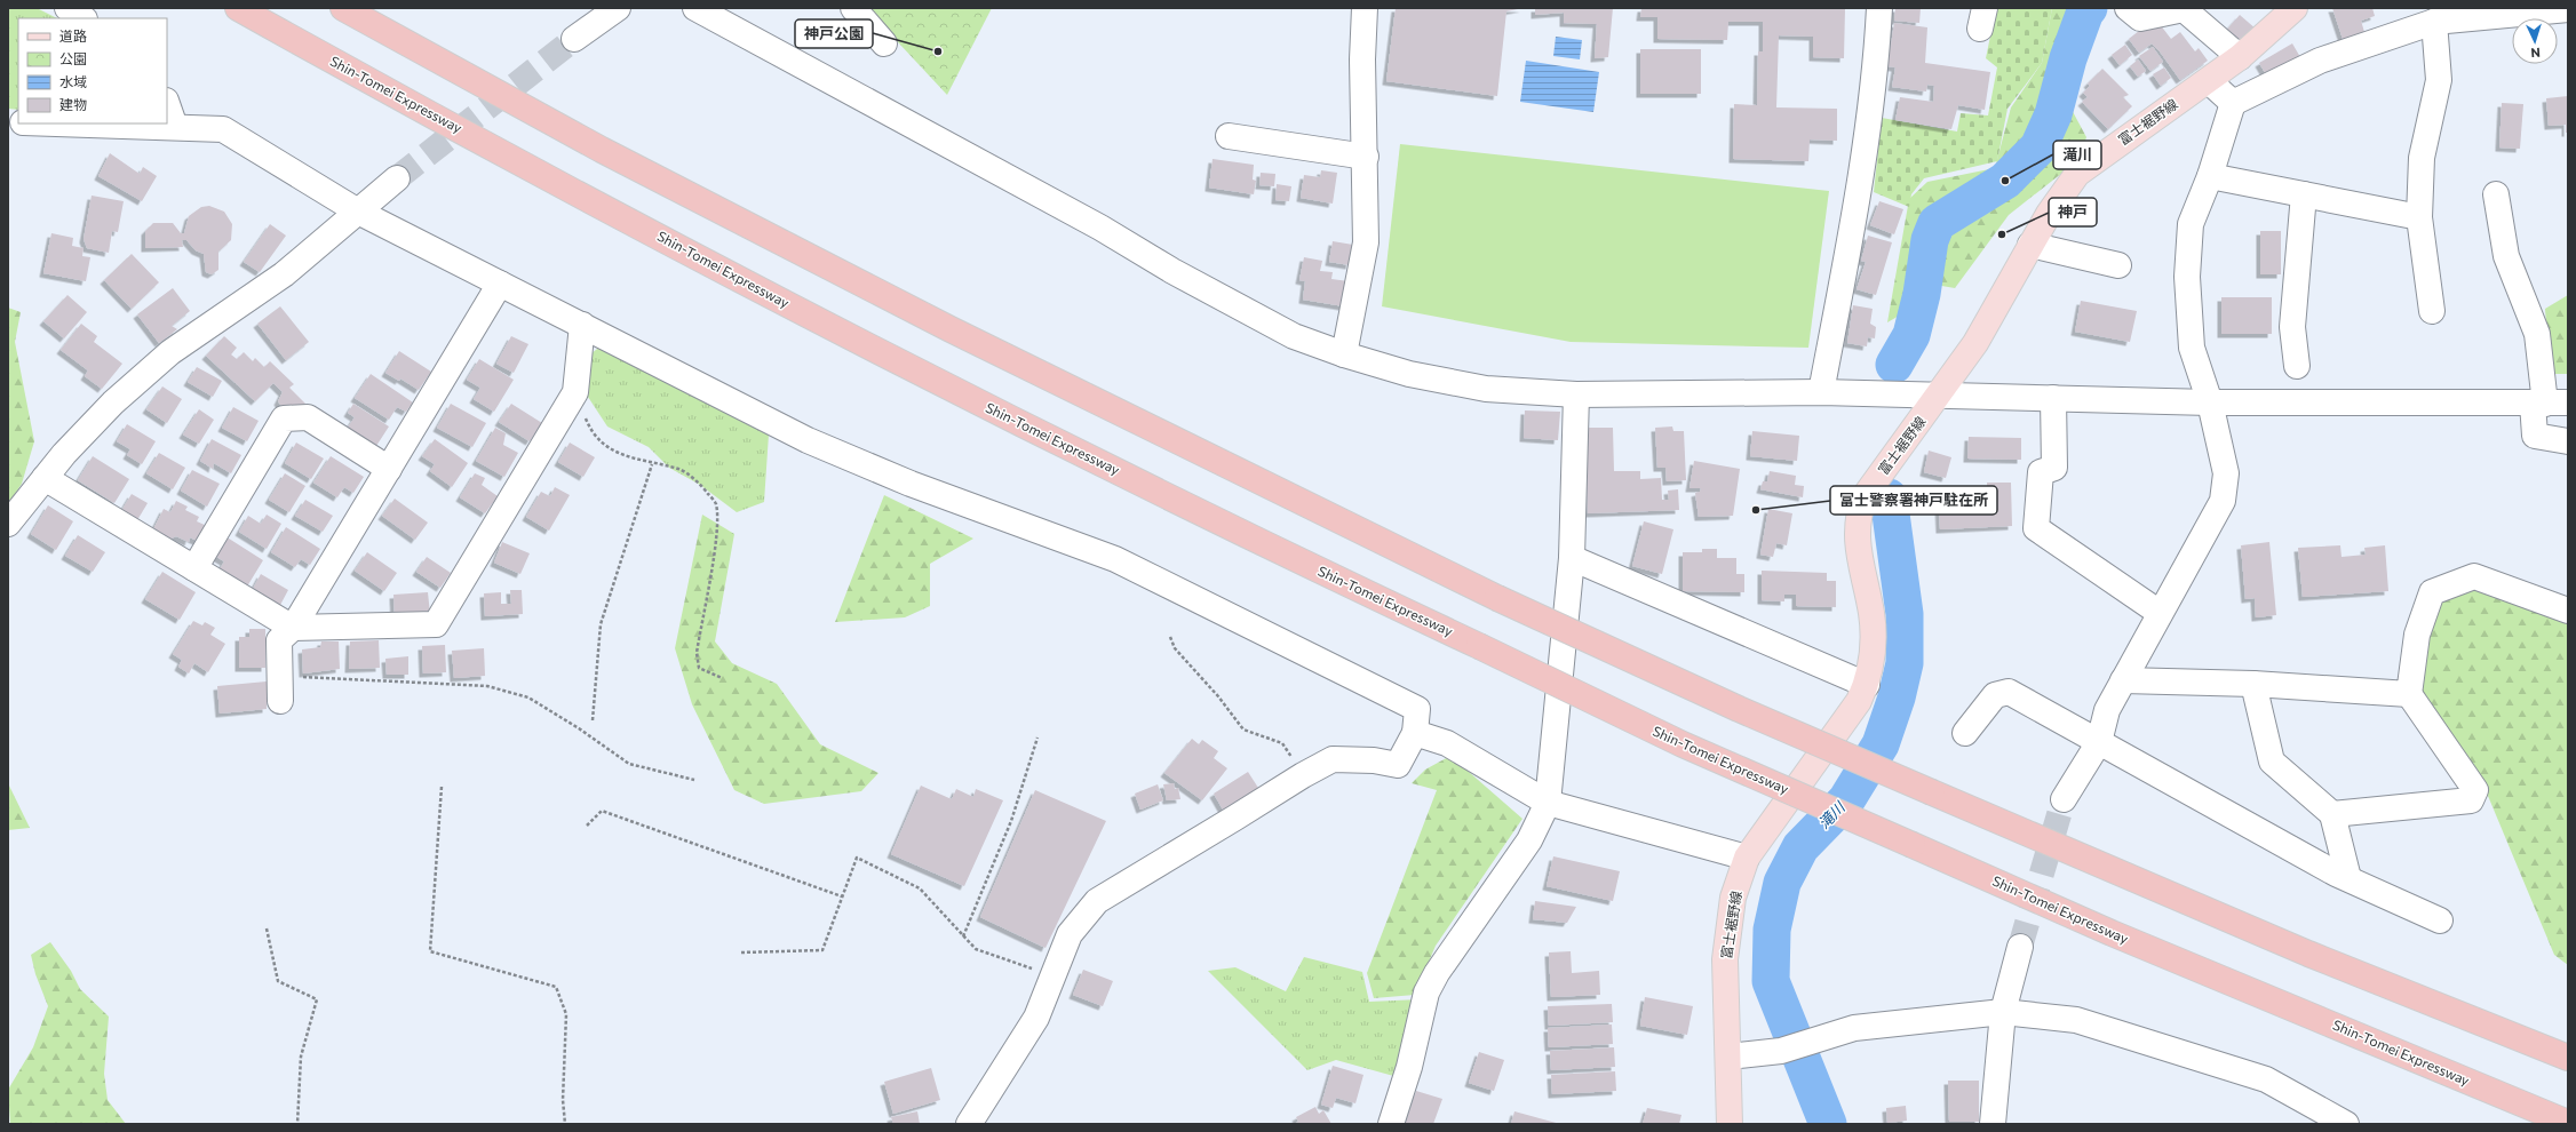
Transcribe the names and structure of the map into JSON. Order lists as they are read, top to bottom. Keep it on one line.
{"streets":{"highway":["Shin-Tomei Expressway"],"main road":["富士裾野線"]},"water":["滝川"],"places":["神戸公園","滝川","神戸","富士警察署神戸駐在所"],"legend":["道路","公園","水域","建物"],"north":"bottom"}
